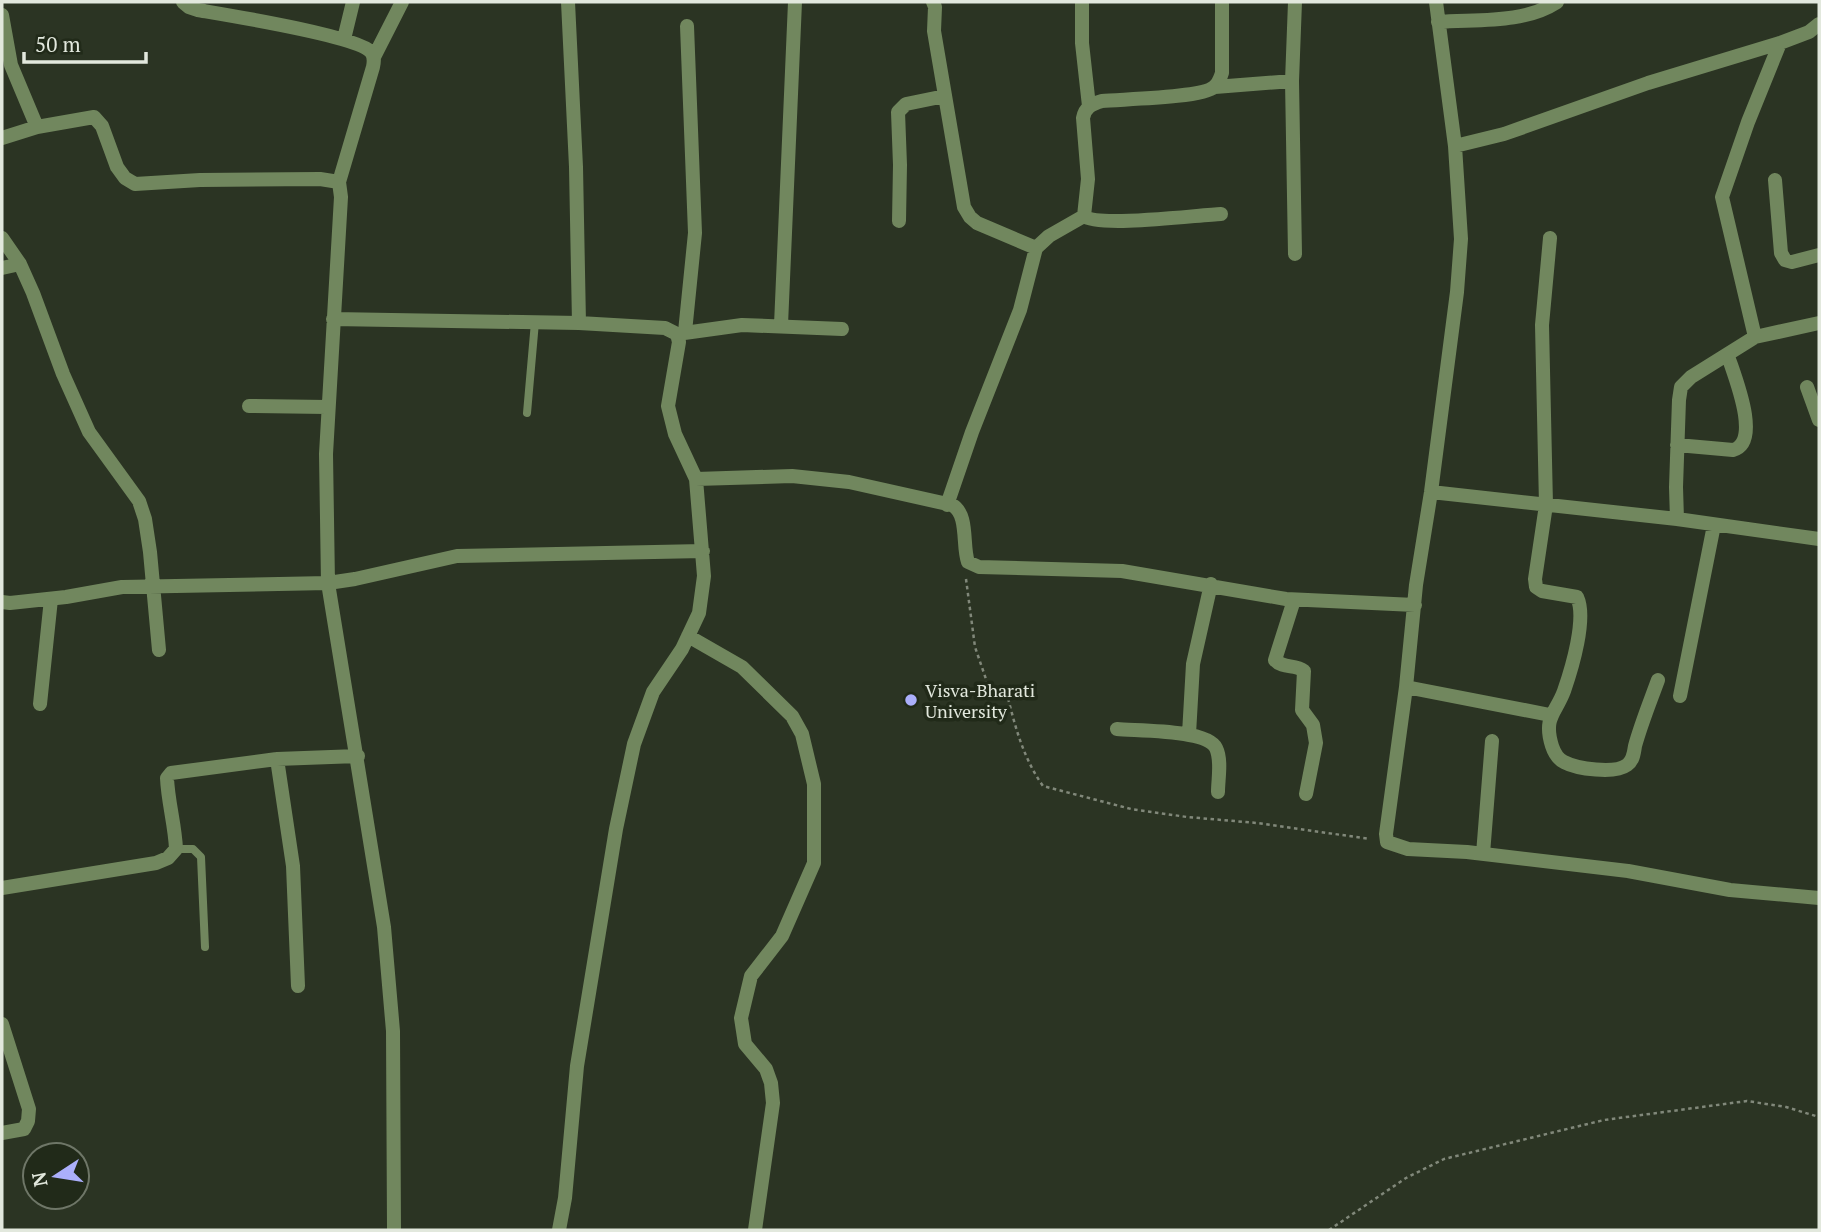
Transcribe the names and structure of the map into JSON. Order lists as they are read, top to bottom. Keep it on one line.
{"places":["Visva-Bharati University"],"scale_bar":"50 m","north":"left"}
